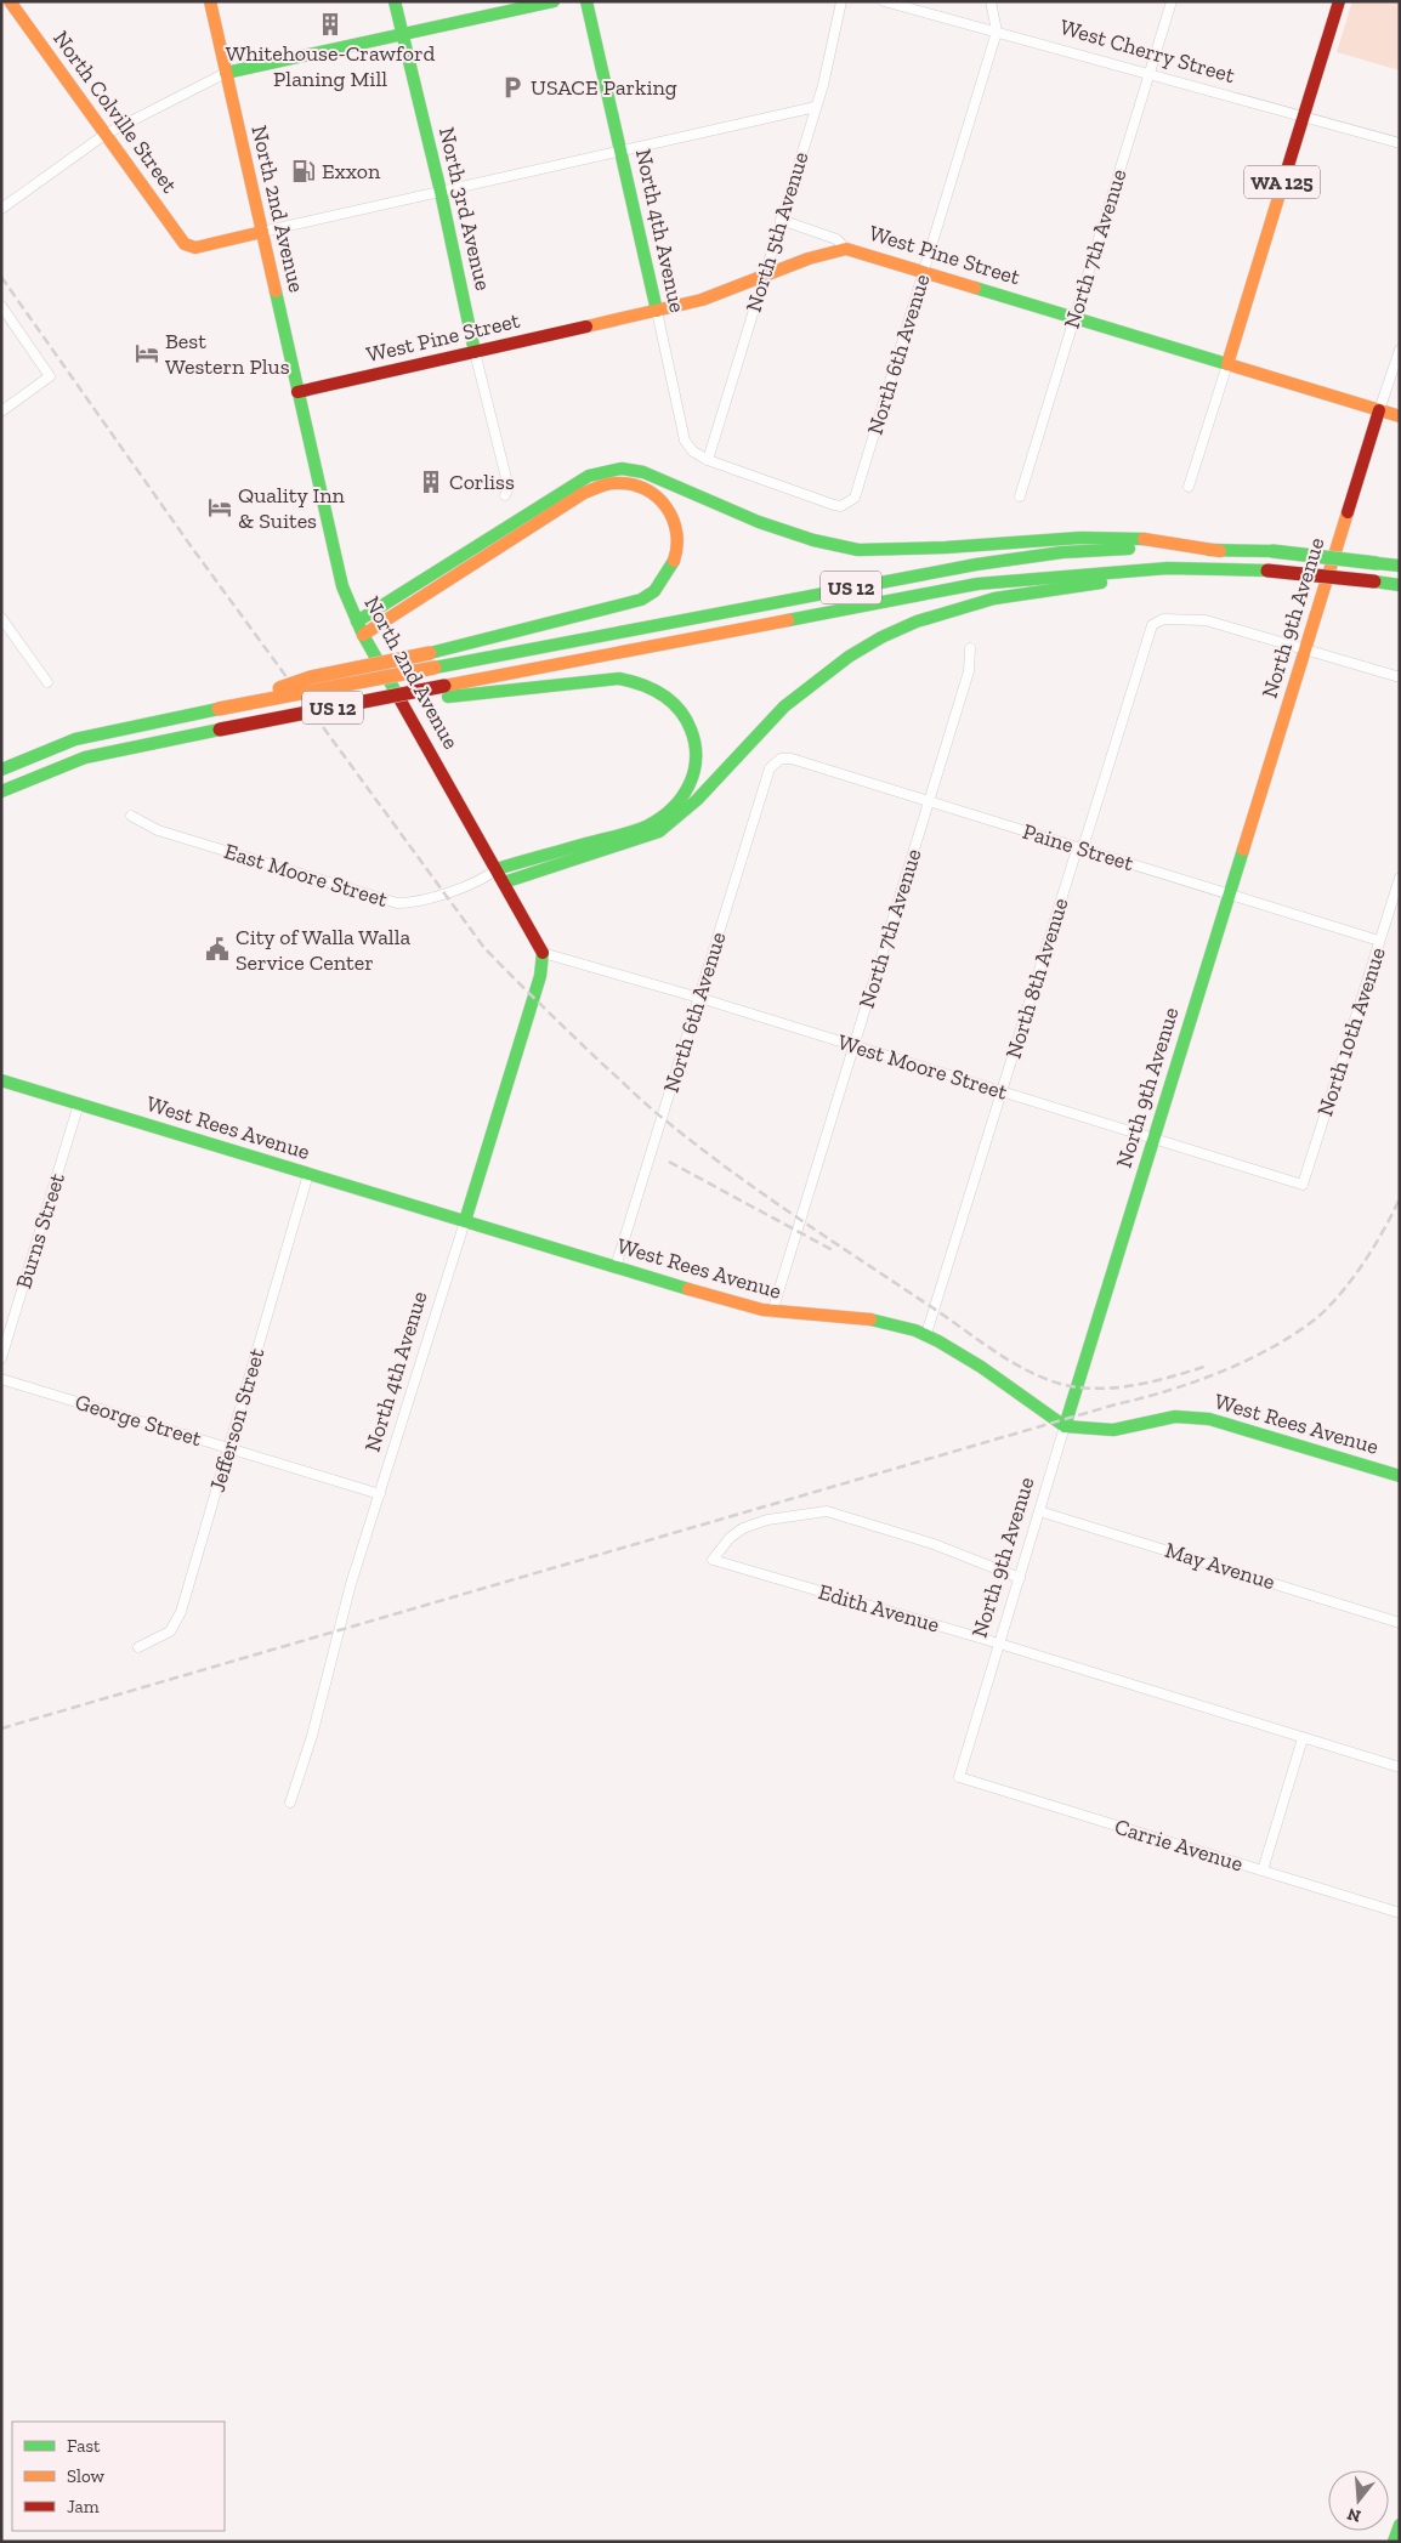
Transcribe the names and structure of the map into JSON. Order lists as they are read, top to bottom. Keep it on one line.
{"streets":{"main road":["North Colville Street","WA 125","North 2nd Avenue","North 3rd Avenue","North 4th Avenue","West Pine Street","US 12","North 9th Avenue","West Rees Avenue"],"street":["West Cherry Street","North 5th Avenue","North 7th Avenue","North 6th Avenue","Paine Street","East Moore Street","North 8th Avenue","North 10th Avenue","West Moore Street","Burns Street","George Street","Jefferson Street","May Avenue","Edith Avenue","Carrie Avenue"]},"crossings":[["West Cherry Street","WA 125"],["West Cherry Street","North 7th Avenue"],["West Cherry Street","North 6th Avenue"],["North Colville Street","North 2nd Avenue"],["WA 125","West Pine Street"],["North 2nd Avenue","North 4th Avenue"],["North 2nd Avenue","West Pine Street"],["North 2nd Avenue","East Moore Street"],["North 2nd Avenue","West Moore Street"],["North 3rd Avenue","West Pine Street"],["North 4th Avenue","North 5th Avenue"],["North 4th Avenue","West Pine Street"],["North 4th Avenue","North 6th Avenue"],["North 4th Avenue","West Moore Street"],["North 4th Avenue","West Rees Avenue"],["North 4th Avenue","George Street"],["North 5th Avenue","West Pine Street"],["North 5th Avenue","North 6th Avenue"],["North 7th Avenue","West Pine Street"],["North 7th Avenue","Paine Street"],["North 7th Avenue","West Moore Street"],["North 7th Avenue","West Rees Avenue"],["West Pine Street","North 6th Avenue"],["West Pine Street","North 9th Avenue"],["North 6th Avenue","Paine Street"],["North 6th Avenue","West Moore Street"],["North 6th Avenue","West Rees Avenue"],["North 9th Avenue","Paine Street"],["North 9th Avenue","North 8th Avenue"],["North 9th Avenue","West Moore Street"],["North 9th Avenue","West Rees Avenue"],["North 9th Avenue","May Avenue"],["North 9th Avenue","Edith Avenue"],["North 9th Avenue","Carrie Avenue"],["Paine Street","North 8th Avenue"],["Paine Street","North 10th Avenue"],["North 8th Avenue","West Moore Street"],["North 8th Avenue","West Rees Avenue"],["North 10th Avenue","West Moore Street"],["West Rees Avenue","Burns Street"],["West Rees Avenue","Jefferson Street"],["George Street","Jefferson Street"]],"places":{"building":["Whitehouse-Crawford Planing Mill","Corliss"],"parking":["USACE Parking"],"fuel station":["Exxon"],"hotel":["Best Western Plus","Quality Inn & Suites"],"public building":["City of Walla Walla Service Center"]},"legend":["Fast","Slow","Jam"],"north":"bottom"}
